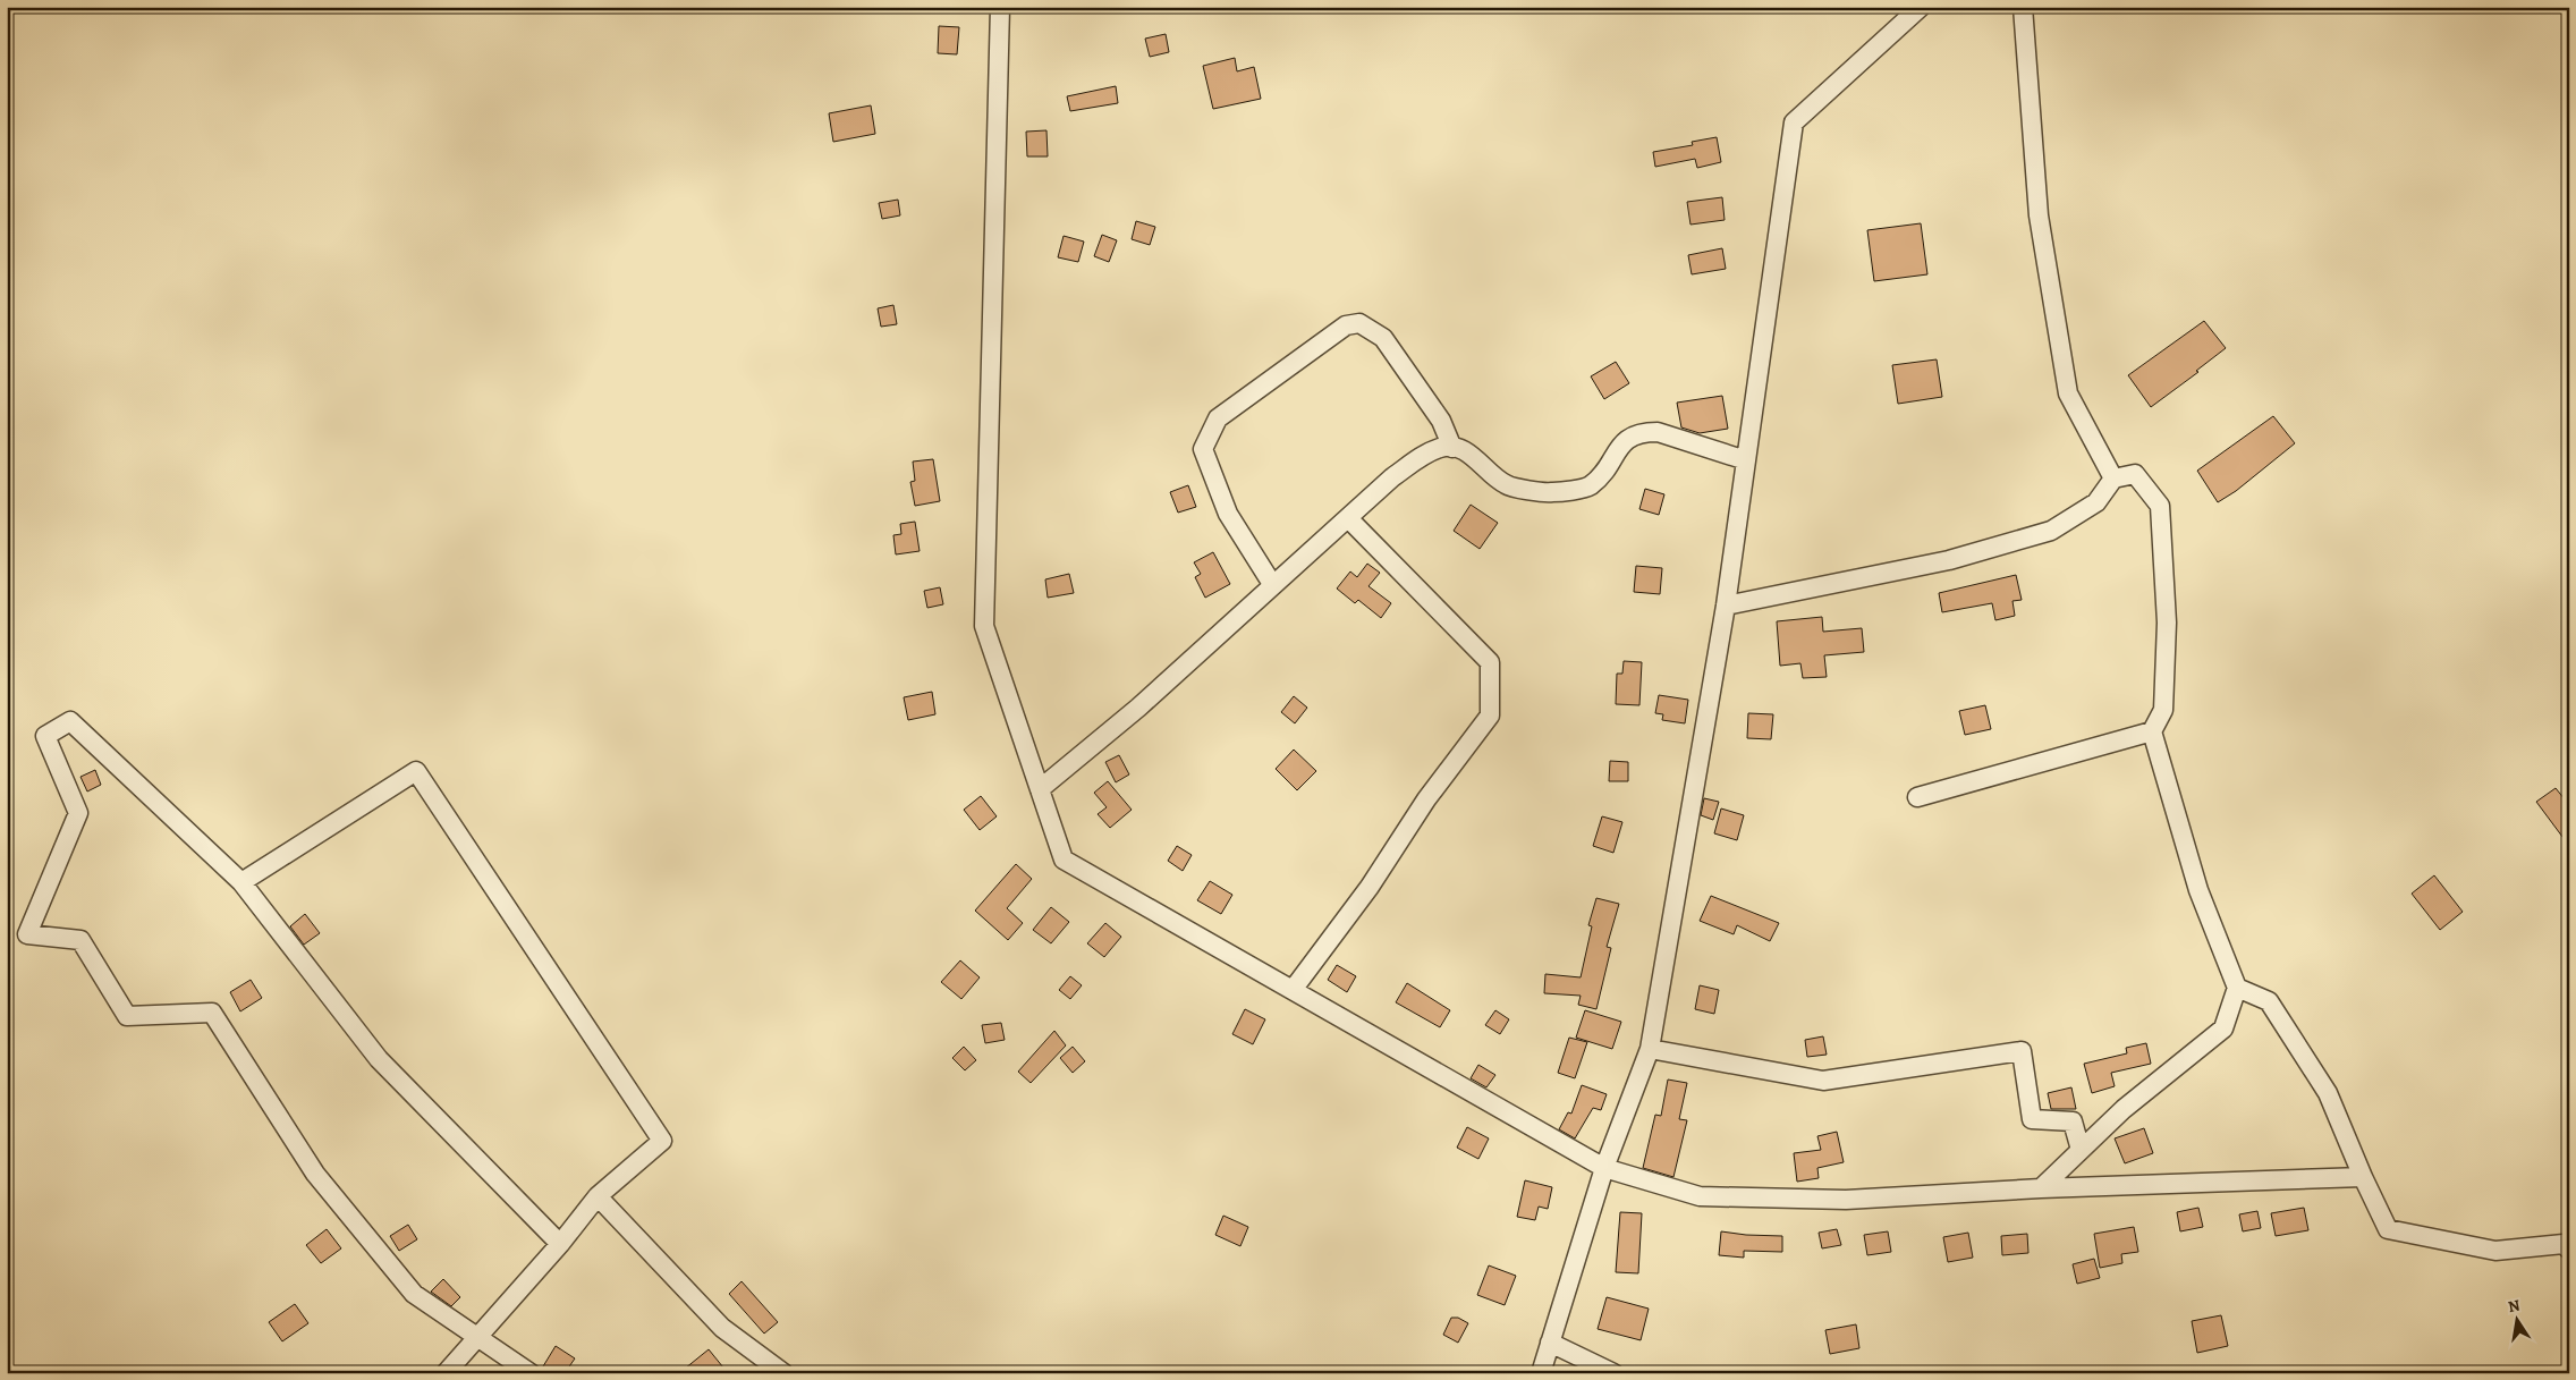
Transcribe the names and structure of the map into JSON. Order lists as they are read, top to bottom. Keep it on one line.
{"north":"top"}
